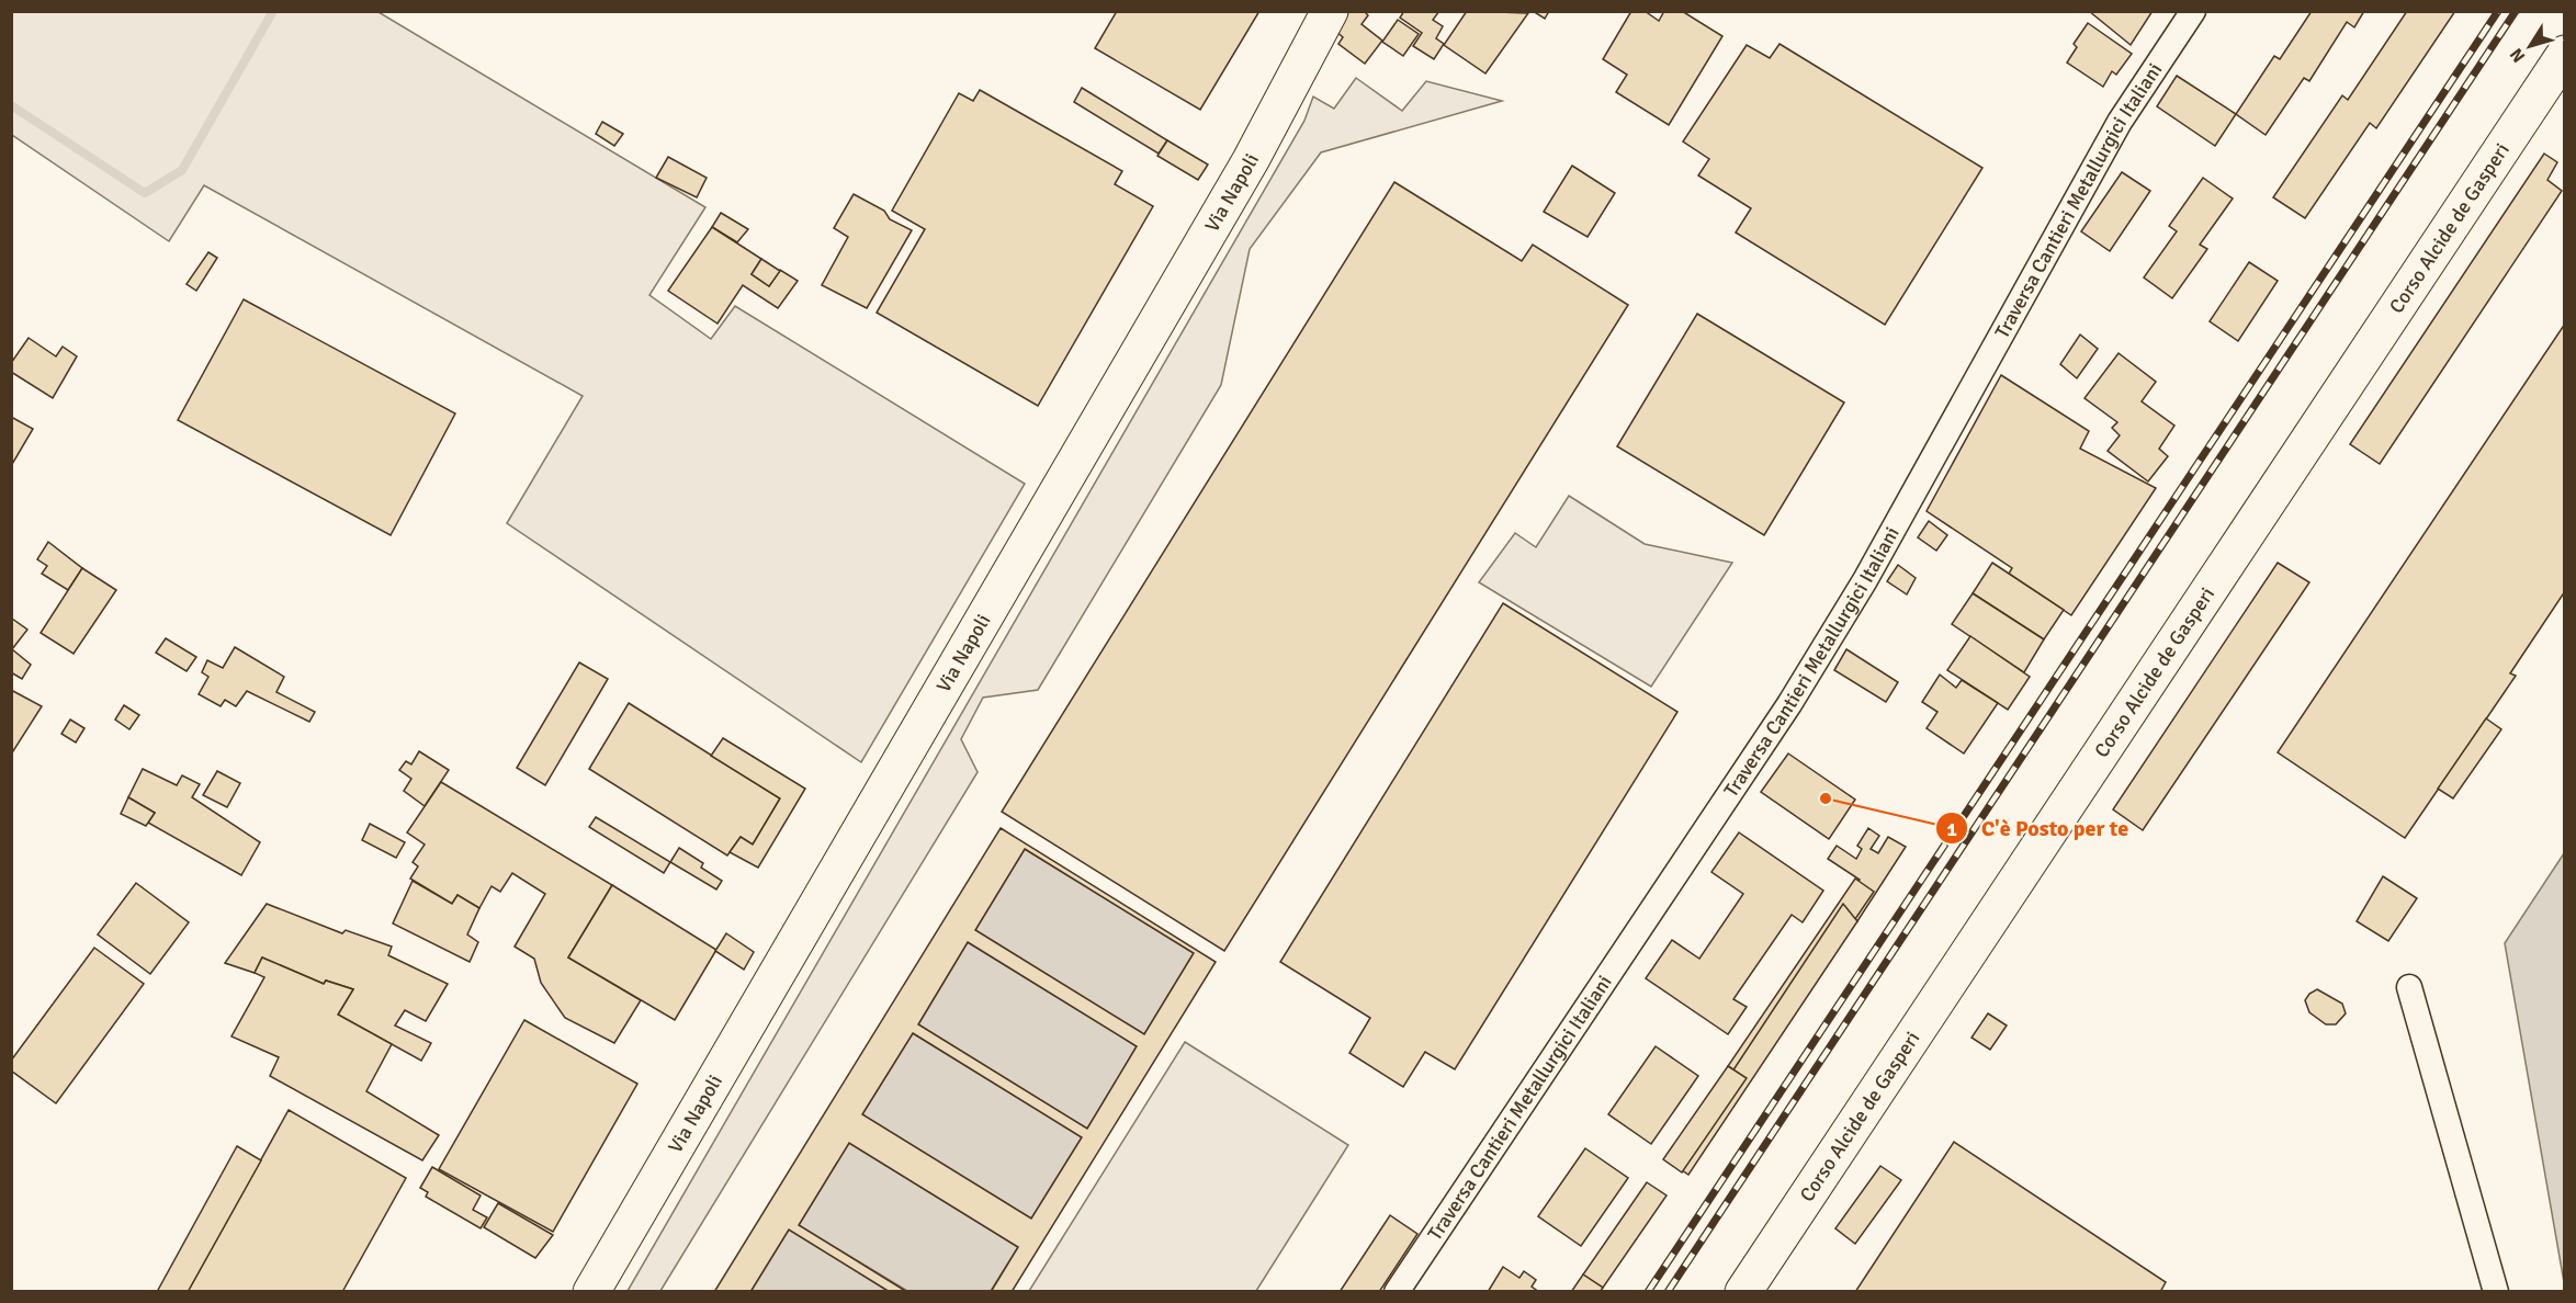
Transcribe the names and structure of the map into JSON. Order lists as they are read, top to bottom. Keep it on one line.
{"streets":{"street":["Via Napoli","Traversa Cantieri Metallurgici Italiani","Corso Alcide de Gasperi"]},"places":["C'è Posto per te"],"north":"bottom left"}
